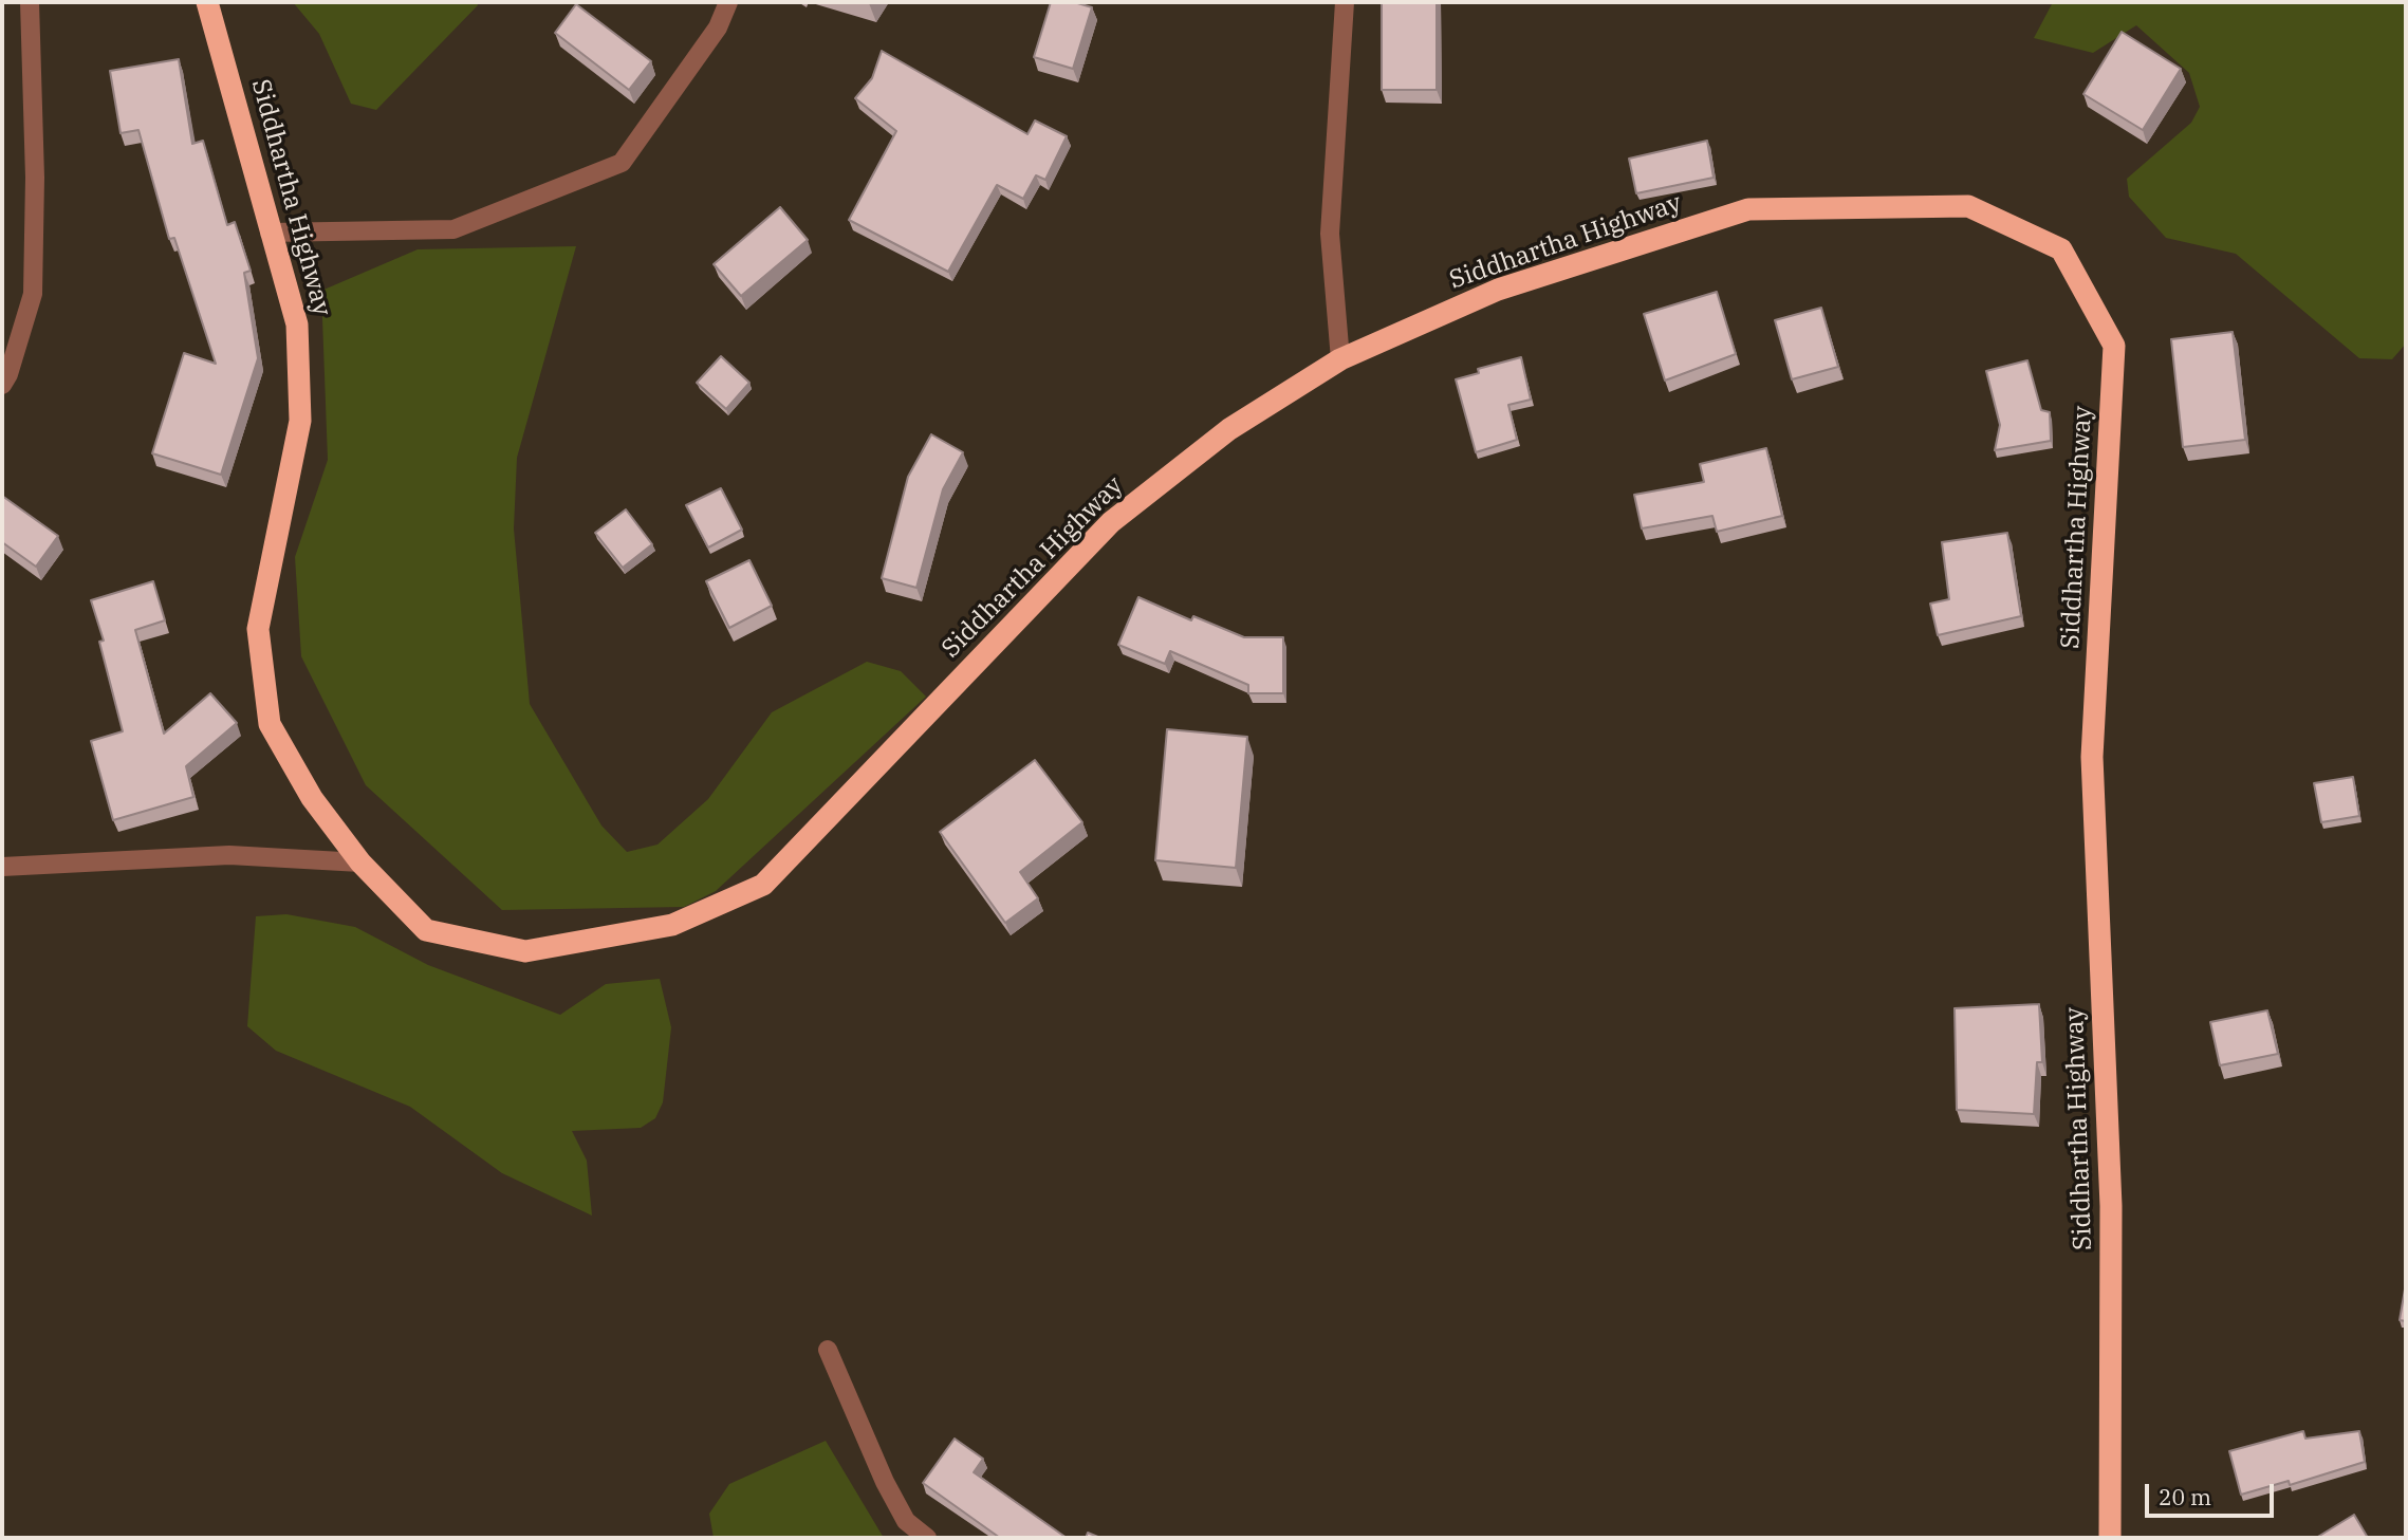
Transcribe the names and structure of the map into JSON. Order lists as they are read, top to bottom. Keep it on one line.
{"streets":{"highway":["Siddhartha Highway"]},"scale_bar":"20 m"}
